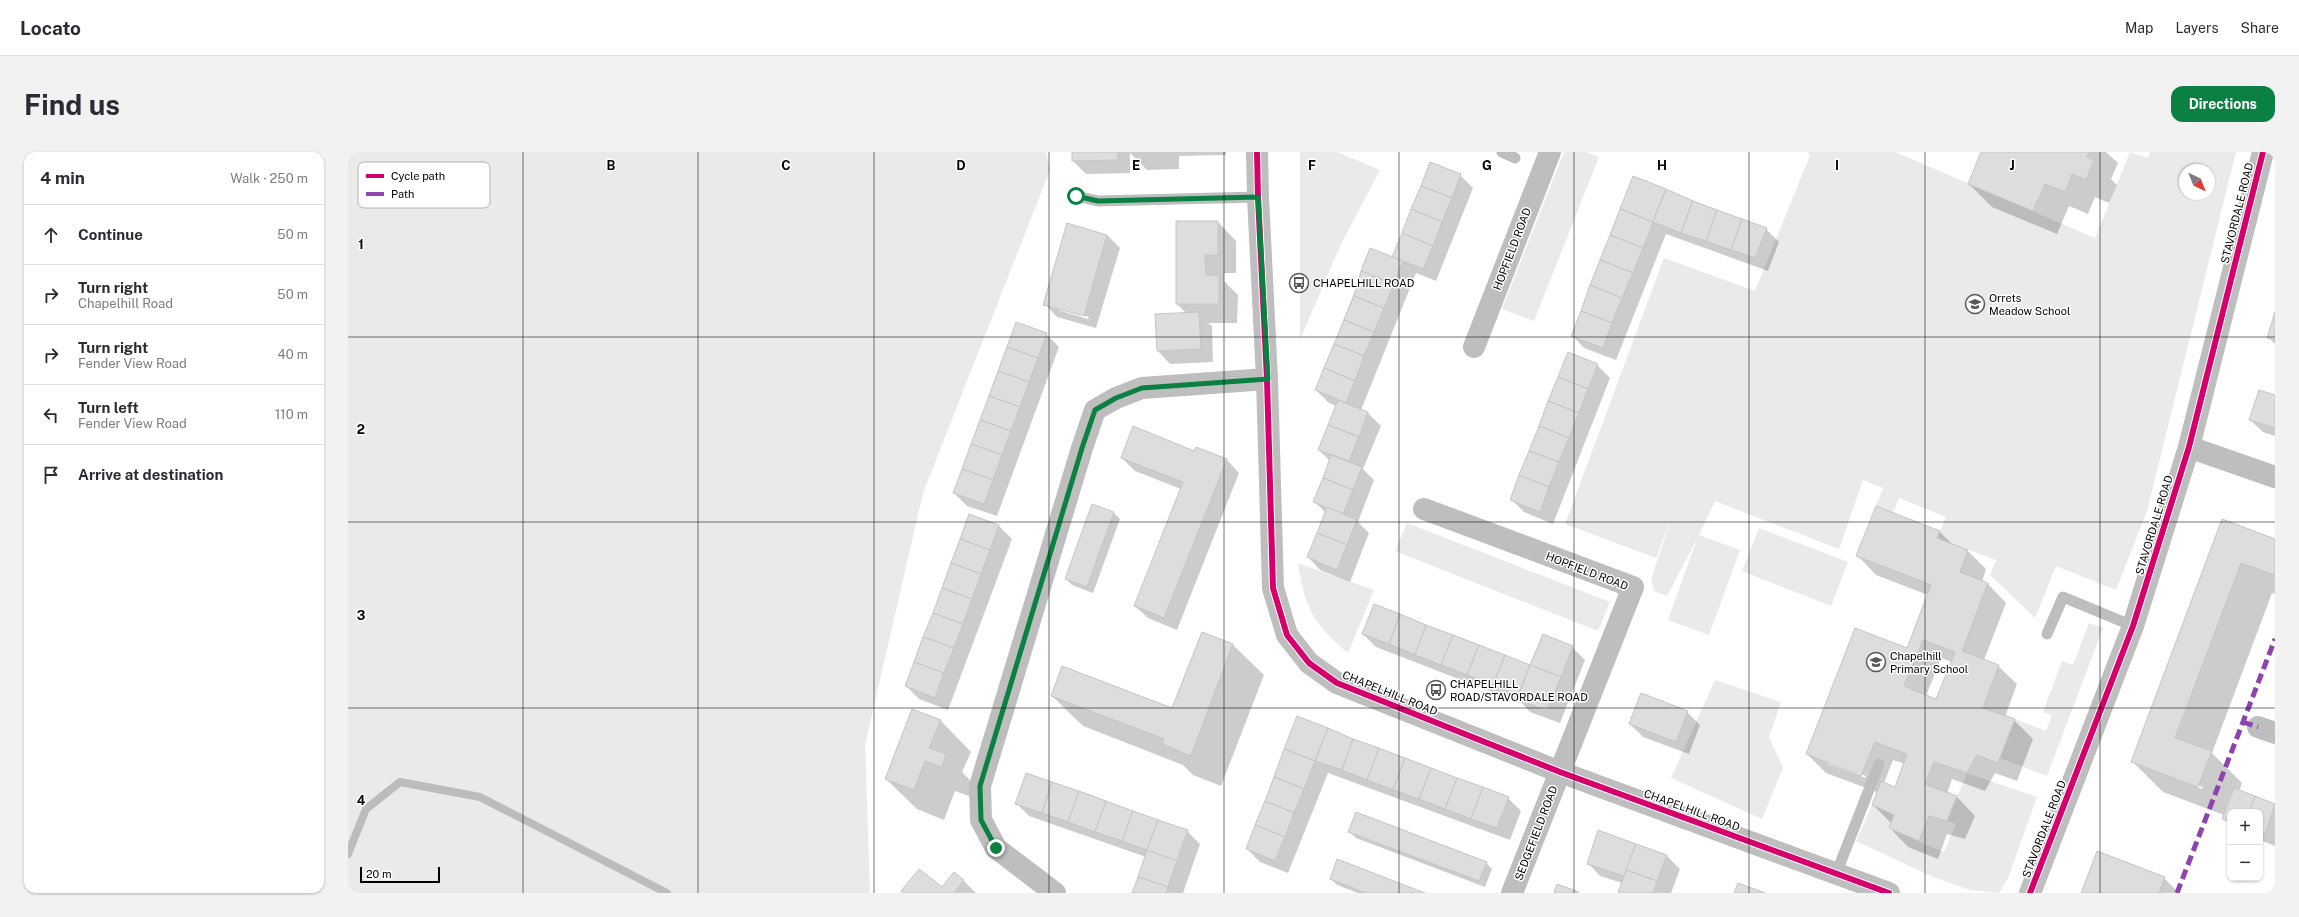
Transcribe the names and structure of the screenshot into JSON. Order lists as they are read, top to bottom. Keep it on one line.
{"streets":{"street":["STAVORDALE ROAD","HOPFIELD ROAD","CHAPELHILL ROAD","SEDGEFIELD ROAD"]},"crossings":[["HOPFIELD ROAD","CHAPELHILL ROAD"],["HOPFIELD ROAD","SEDGEFIELD ROAD"],["CHAPELHILL ROAD","SEDGEFIELD ROAD"]],"places":{"bus stop":["CHAPELHILL ROAD","CHAPELHILL ROAD/STAVORDALE ROAD"],"school or university":["Orrets Meadow School","Chapelhill Primary School"]},"legend":["Cycle path","Path"],"scale_bar":"20 m","north":"bottom right","page":{"header":"Locato","nav":["Map","Layers","Share"],"buttons":"Directions","title":"Find us","heading":["4 min","Walk · 250 m"],"list":[["Continue","50 m"],["Turn right","Chapelhill Road","50 m"],["Turn right","Fender View Road","40 m"],["Turn left","Fender View Road","110 m"],"Arrive at destination"],"map_buttons":["+","−"],"scale":"20 m"},"grid":{"columns":["B","C","D","E","F","G","H","I","J"],"rows":["1","2","3","4"]}}
